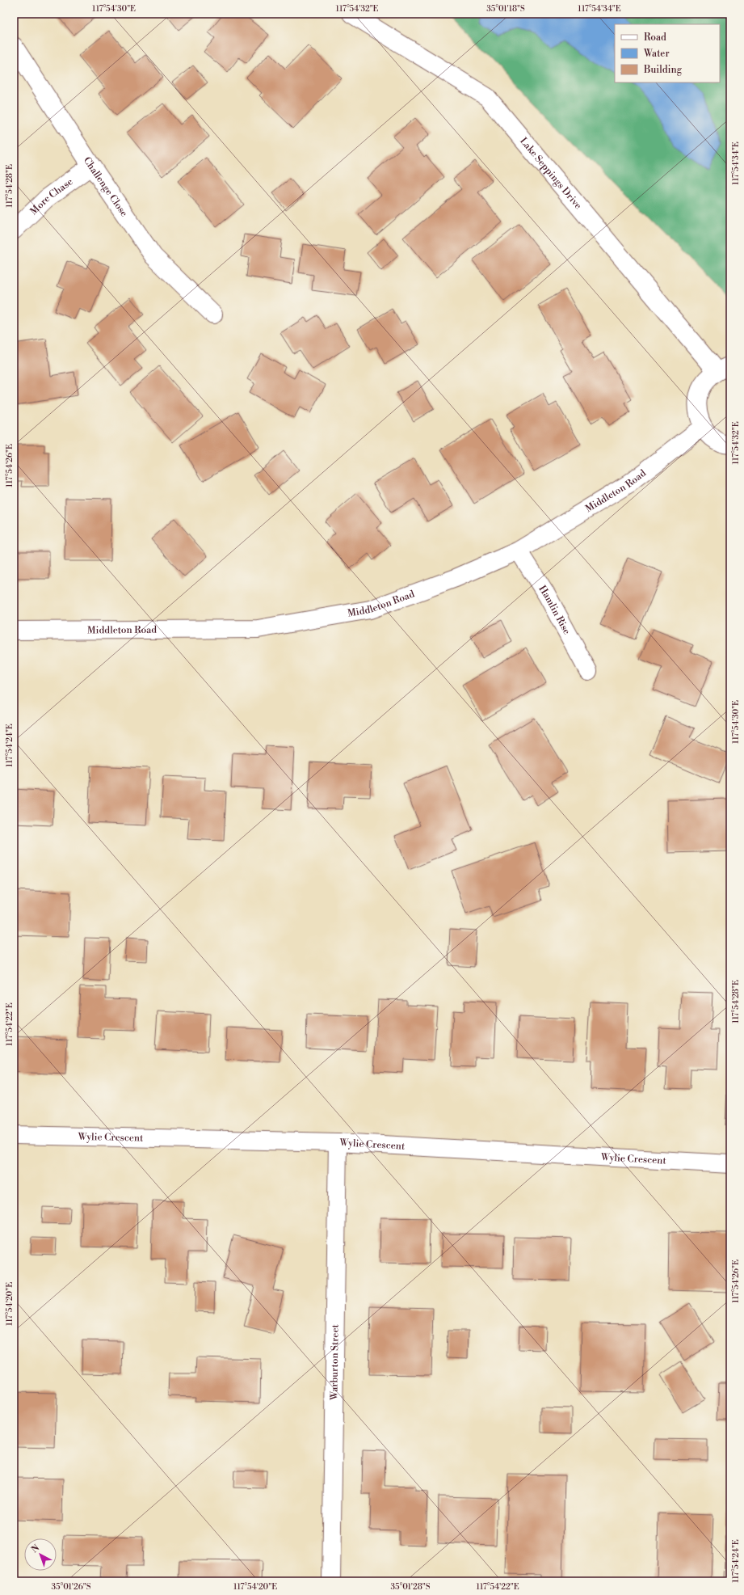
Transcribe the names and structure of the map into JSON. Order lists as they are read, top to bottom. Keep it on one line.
{"streets":{"street":["Lake Seppings Drive","Challenge Close","More Chase","Middleton Road","Hamlin Rise","Wylie Crescent","Warburton Street"]},"crossings":[["Challenge Close","More Chase"],["Middleton Road","Hamlin Rise"],["Wylie Crescent","Warburton Street"]],"legend":["Road","Water","Building"],"north":"top left","coordinates":["117°54'30\"E","117°54'32\"E","35°01'18\"S","117°54'34\"E","117°54'28\"E","117°54'26\"E","117°54'24\"E","117°54'22\"E","117°54'20\"E","35°01'26\"S","35°01'28\"S"]}
